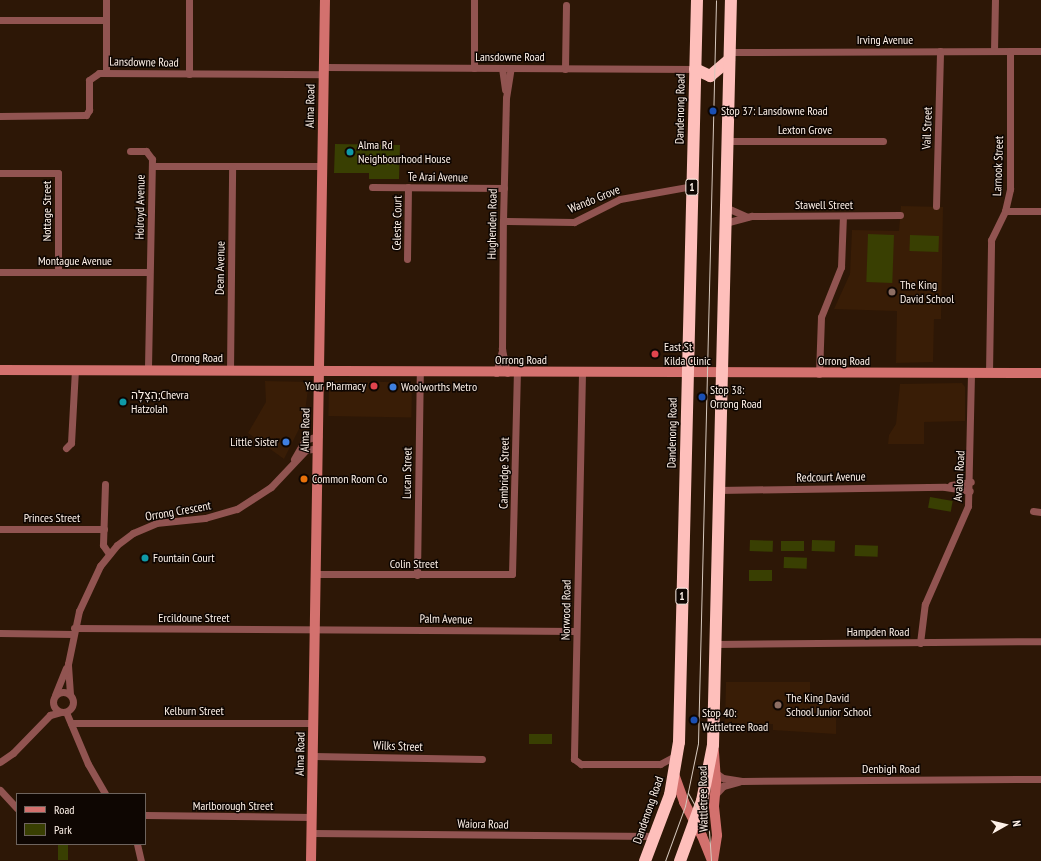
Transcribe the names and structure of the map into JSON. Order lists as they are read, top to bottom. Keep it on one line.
{"streets":{"highway":["Dandenong Road","1"],"street":["Irving Avenue","Lansdowne Road","Alma Road","Vail Street","Lexton Grove","Larnook Street","Te Arai Avenue","Wando Grove","Stawell Street","Holroyd Avenue","Nottage Street","Celeste Court","Hughenden Road","Montague Avenue","Dean Avenue","Orrong Road","Lucan Street","Cambridge Street","Avalon Road","Redcourt Avenue","Orrong Crescent","Princes Street","Colin Street","Norwood Road","Ercildoune Street","Palm Avenue","Hampden Road","Kelburn Street","Wilks Street","Denbigh Road","Wattletree Road","Marlborough Street","Waiora Road"]},"crossings":[["Irving Avenue","Vail Street"],["Irving Avenue","Larnook Street"],["Lansdowne Road","Alma Road"],["Lansdowne Road","Dandenong Road"],["Lansdowne Road","Hughenden Road"],["Alma Road","Holroyd Avenue"],["Alma Road","Orrong Road"],["Alma Road","Orrong Crescent"],["Alma Road","Colin Street"],["Alma Road","Ercildoune Street"],["Alma Road","Palm Avenue"],["Alma Road","Kelburn Street"],["Alma Road","Wilks Street"],["Alma Road","Marlborough Street"],["Alma Road","Waiora Road"],["Dandenong Road","Wando Grove"],["Dandenong Road","Orrong Road"],["Dandenong Road","Norwood Road"],["Dandenong Road","Wattletree Road"],["Dandenong Road","Waiora Road"],["Larnook Street","Orrong Road"],["Te Arai Avenue","Celeste Court"],["Te Arai Avenue","Hughenden Road"],["Wando Grove","Hughenden Road"],["Holroyd Avenue","Montague Avenue"],["Holroyd Avenue","Dean Avenue"],["Holroyd Avenue","Orrong Road"],["Nottage Street","Montague Avenue"],["Hughenden Road","Orrong Road"],["Hughenden Road","Cambridge Street"],["Dean Avenue","Orrong Road"],["Orrong Road","Lucan Street"],["Orrong Road","Cambridge Street"],["Orrong Road","Avalon Road"],["Orrong Road","Norwood Road"],["Lucan Street","Colin Street"],["Cambridge Street","Colin Street"],["Avalon Road","Redcourt Avenue"],["Avalon Road","Hampden Road"],["Orrong Crescent","Ercildoune Street"],["Norwood Road","Palm Avenue"],["Ercildoune Street","Palm Avenue"],["Denbigh Road","Wattletree Road"]],"places":["Stop 37: Lansdowne Road","Alma Rd Neighbourhood House","The King David School","East St Kilda Clinic","Your Pharmacy","Woolworths Metro","Stop 38: Orrong Road","הַצָּלָה;Chevra Hatzolah","Little Sister","Common Room Co","Fountain Court","The King David School Junior School","Stop 40: Wattletree Road"],"legend":["Road","Park"],"north":"right"}
